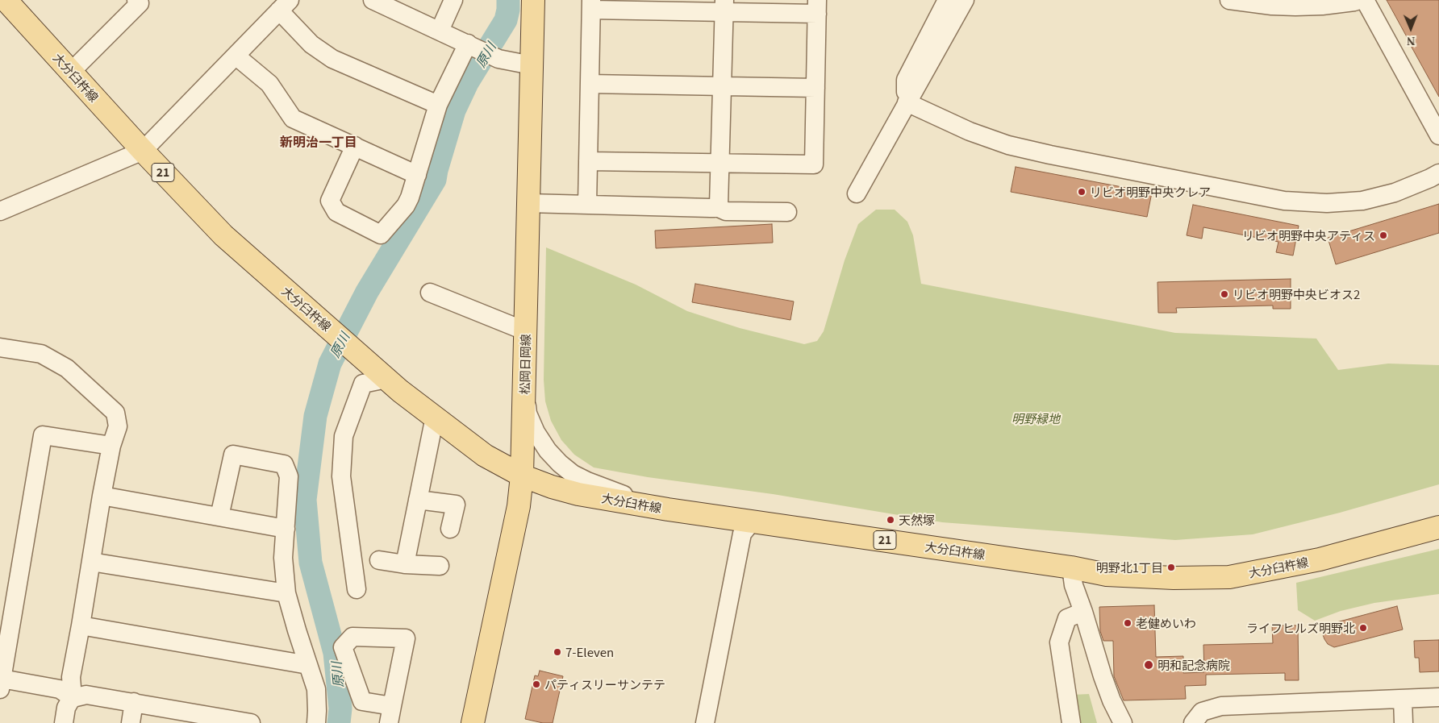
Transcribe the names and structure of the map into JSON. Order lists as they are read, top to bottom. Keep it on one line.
{"streets":{"main road":["大分臼杵線","21","松岡日岡線"]},"crossings":[["大分臼杵線","松岡日岡線"]],"districts":["新明治一丁目"],"water":["原川"],"parks":["明野緑地"],"places":["リビオ明野中央クレア","リビオ明野中央アティス","リビオ明野中央ビオス2","天然塚","明野北1丁目","老健めいわ","ライフヒルズ明野北","7-Eleven","明和記念病院","パティスリーサンテテ"],"north":"bottom"}
